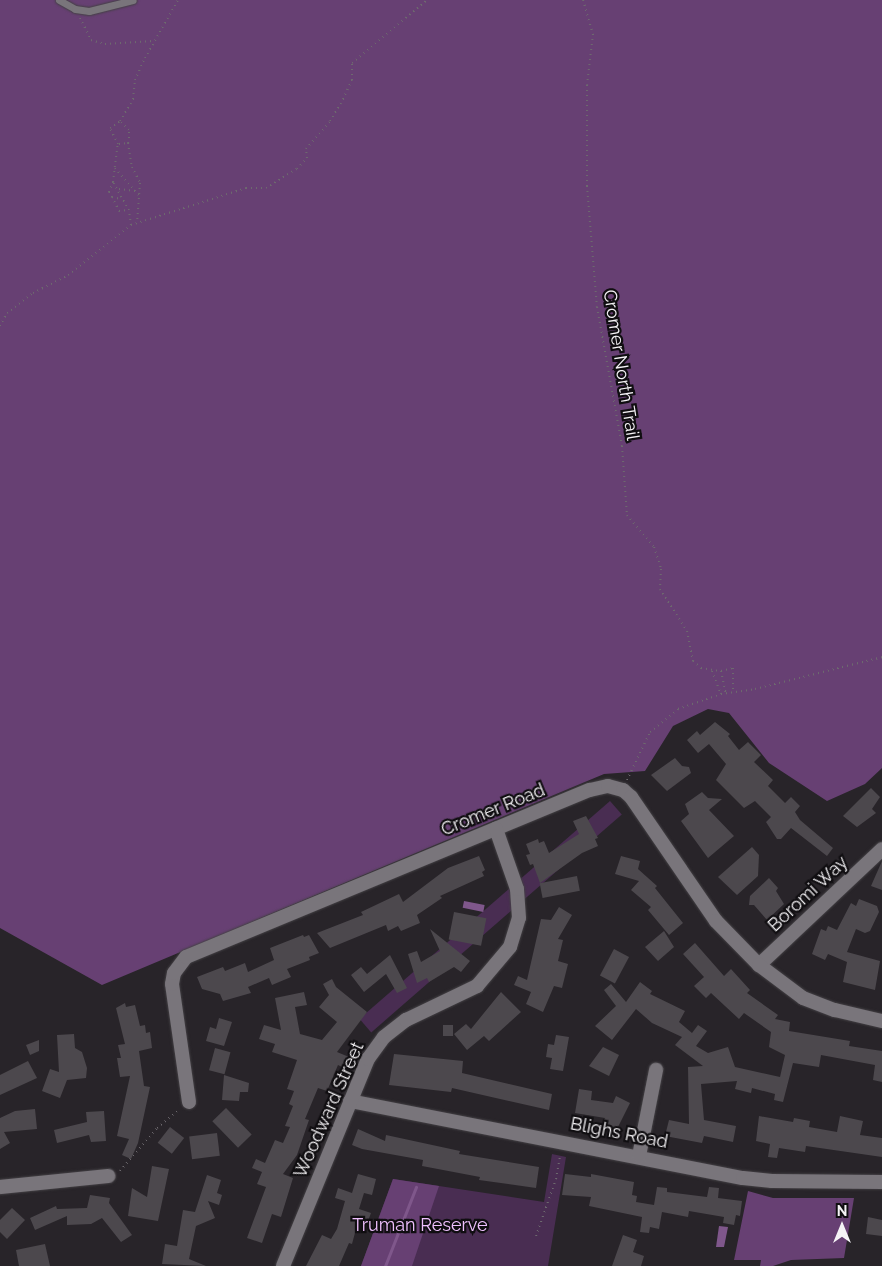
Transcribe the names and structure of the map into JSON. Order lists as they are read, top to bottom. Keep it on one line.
{"streets":{"street":["Cromer Road","Boromi Way","Woodward Street","Blighs Road"],"path":["Cromer North Trail"]},"crossings":[["Cromer Road","Woodward Street"],["Woodward Street","Blighs Road"]],"parks":["Truman Reserve"],"north":"top"}
